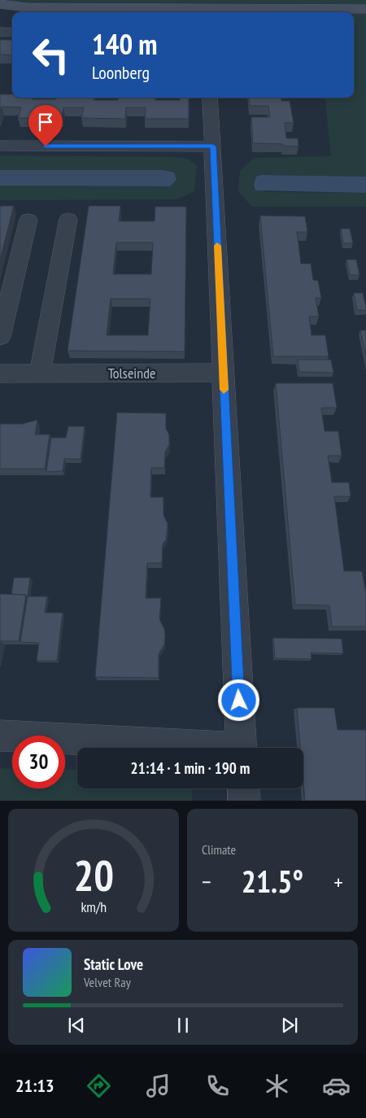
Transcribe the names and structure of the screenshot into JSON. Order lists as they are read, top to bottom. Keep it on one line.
{"streets":{"street":["Tolseinde"]},"page":{"turn":["140 m","Loonberg"],"limit":"30","trip":"21:14 · 1 min · 190 m","tile":"Climate","heat":["−","21.5°","+"],"song":["Static Love","Velvet Ray"],"tabs":"21:13","gauge":["20","km/h"]}}
